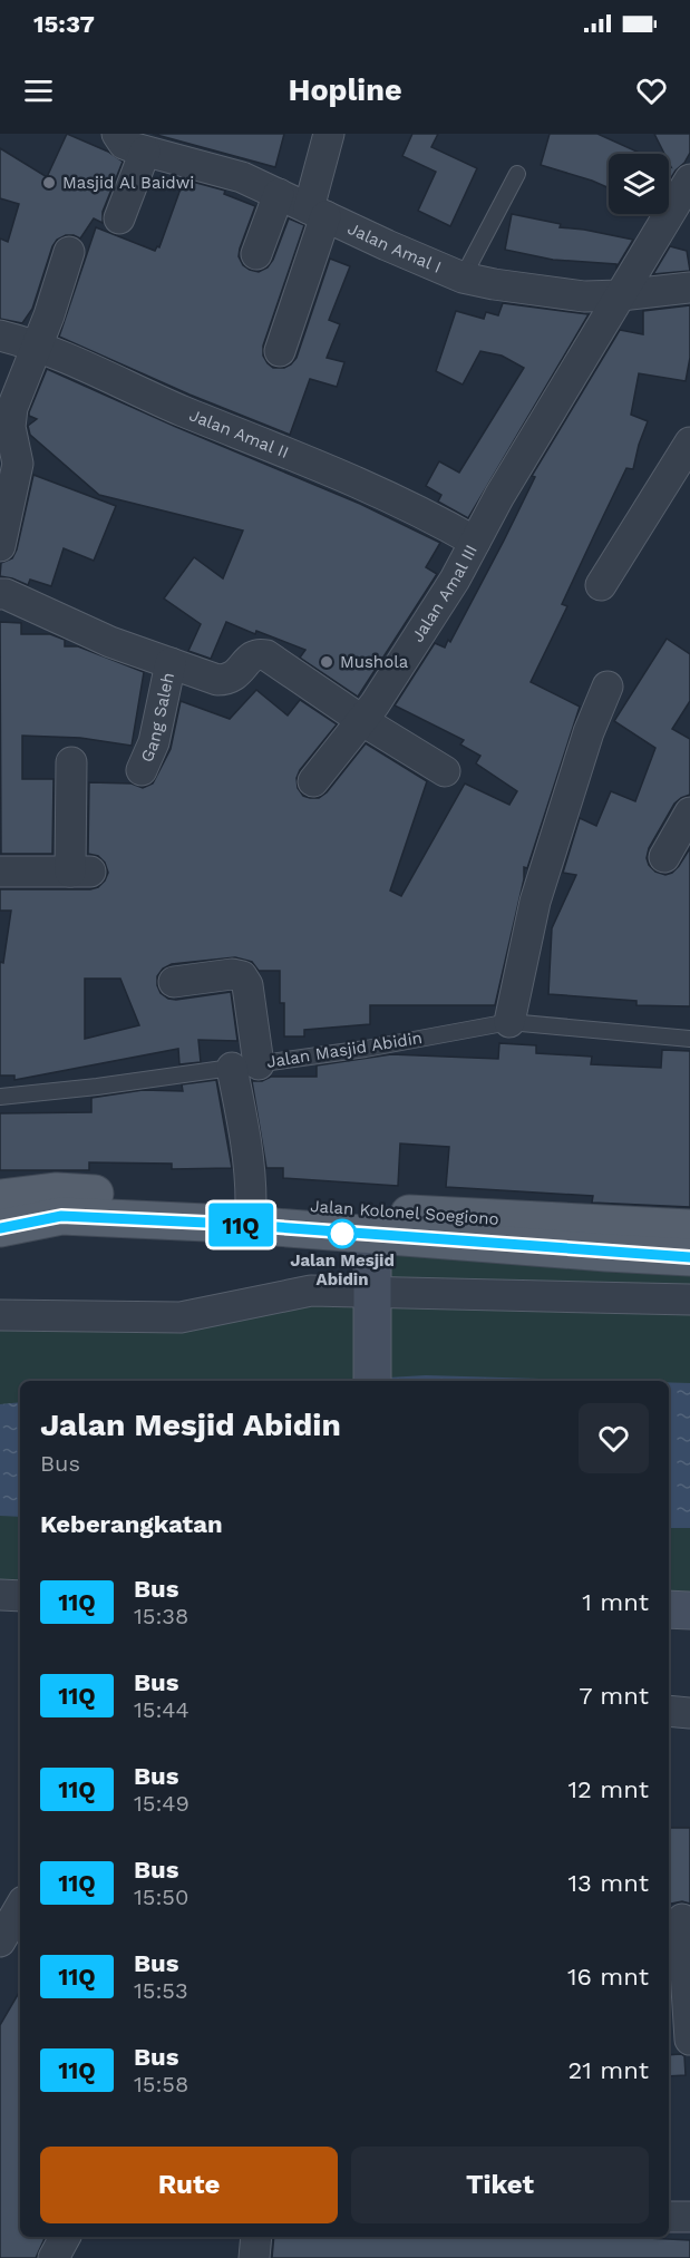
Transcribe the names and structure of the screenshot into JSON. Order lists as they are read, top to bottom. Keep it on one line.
{"streets":{"main road":["Jalan Kolonel Soegiono"],"street":["Jalan Amal I","Jalan Amal II","Jalan Amal III","Gang Saleh"],"lane":["Jalan Masjid Abidin"]},"crossings":[["Jalan Amal I","Jalan Amal III"],["Jalan Amal II","Jalan Amal III"]],"places":["Masjid Al Baidwi","Mushola","Jalan Mesjid Abidin"],"lines":["bus line 11Q"],"page":{"status":"15:37","header":"Hopline","on_map":"11Q","heading":[["Jalan Mesjid Abidin","Bus"],"Keberangkatan"],"list":[{"mark":"11Q","name":"Bus","note":"15:38","value":"1 mnt"},{"mark":"11Q","name":"Bus","note":"15:44","value":"7 mnt"},{"mark":"11Q","name":"Bus","note":"15:49","value":"12 mnt"},{"mark":"11Q","name":"Bus","note":"15:50","value":"13 mnt"},{"mark":"11Q","name":"Bus","note":"15:53","value":"16 mnt"},{"mark":"11Q","name":"Bus","note":"15:58","value":"21 mnt"}],"buttons":["Rute","Tiket"]}}
